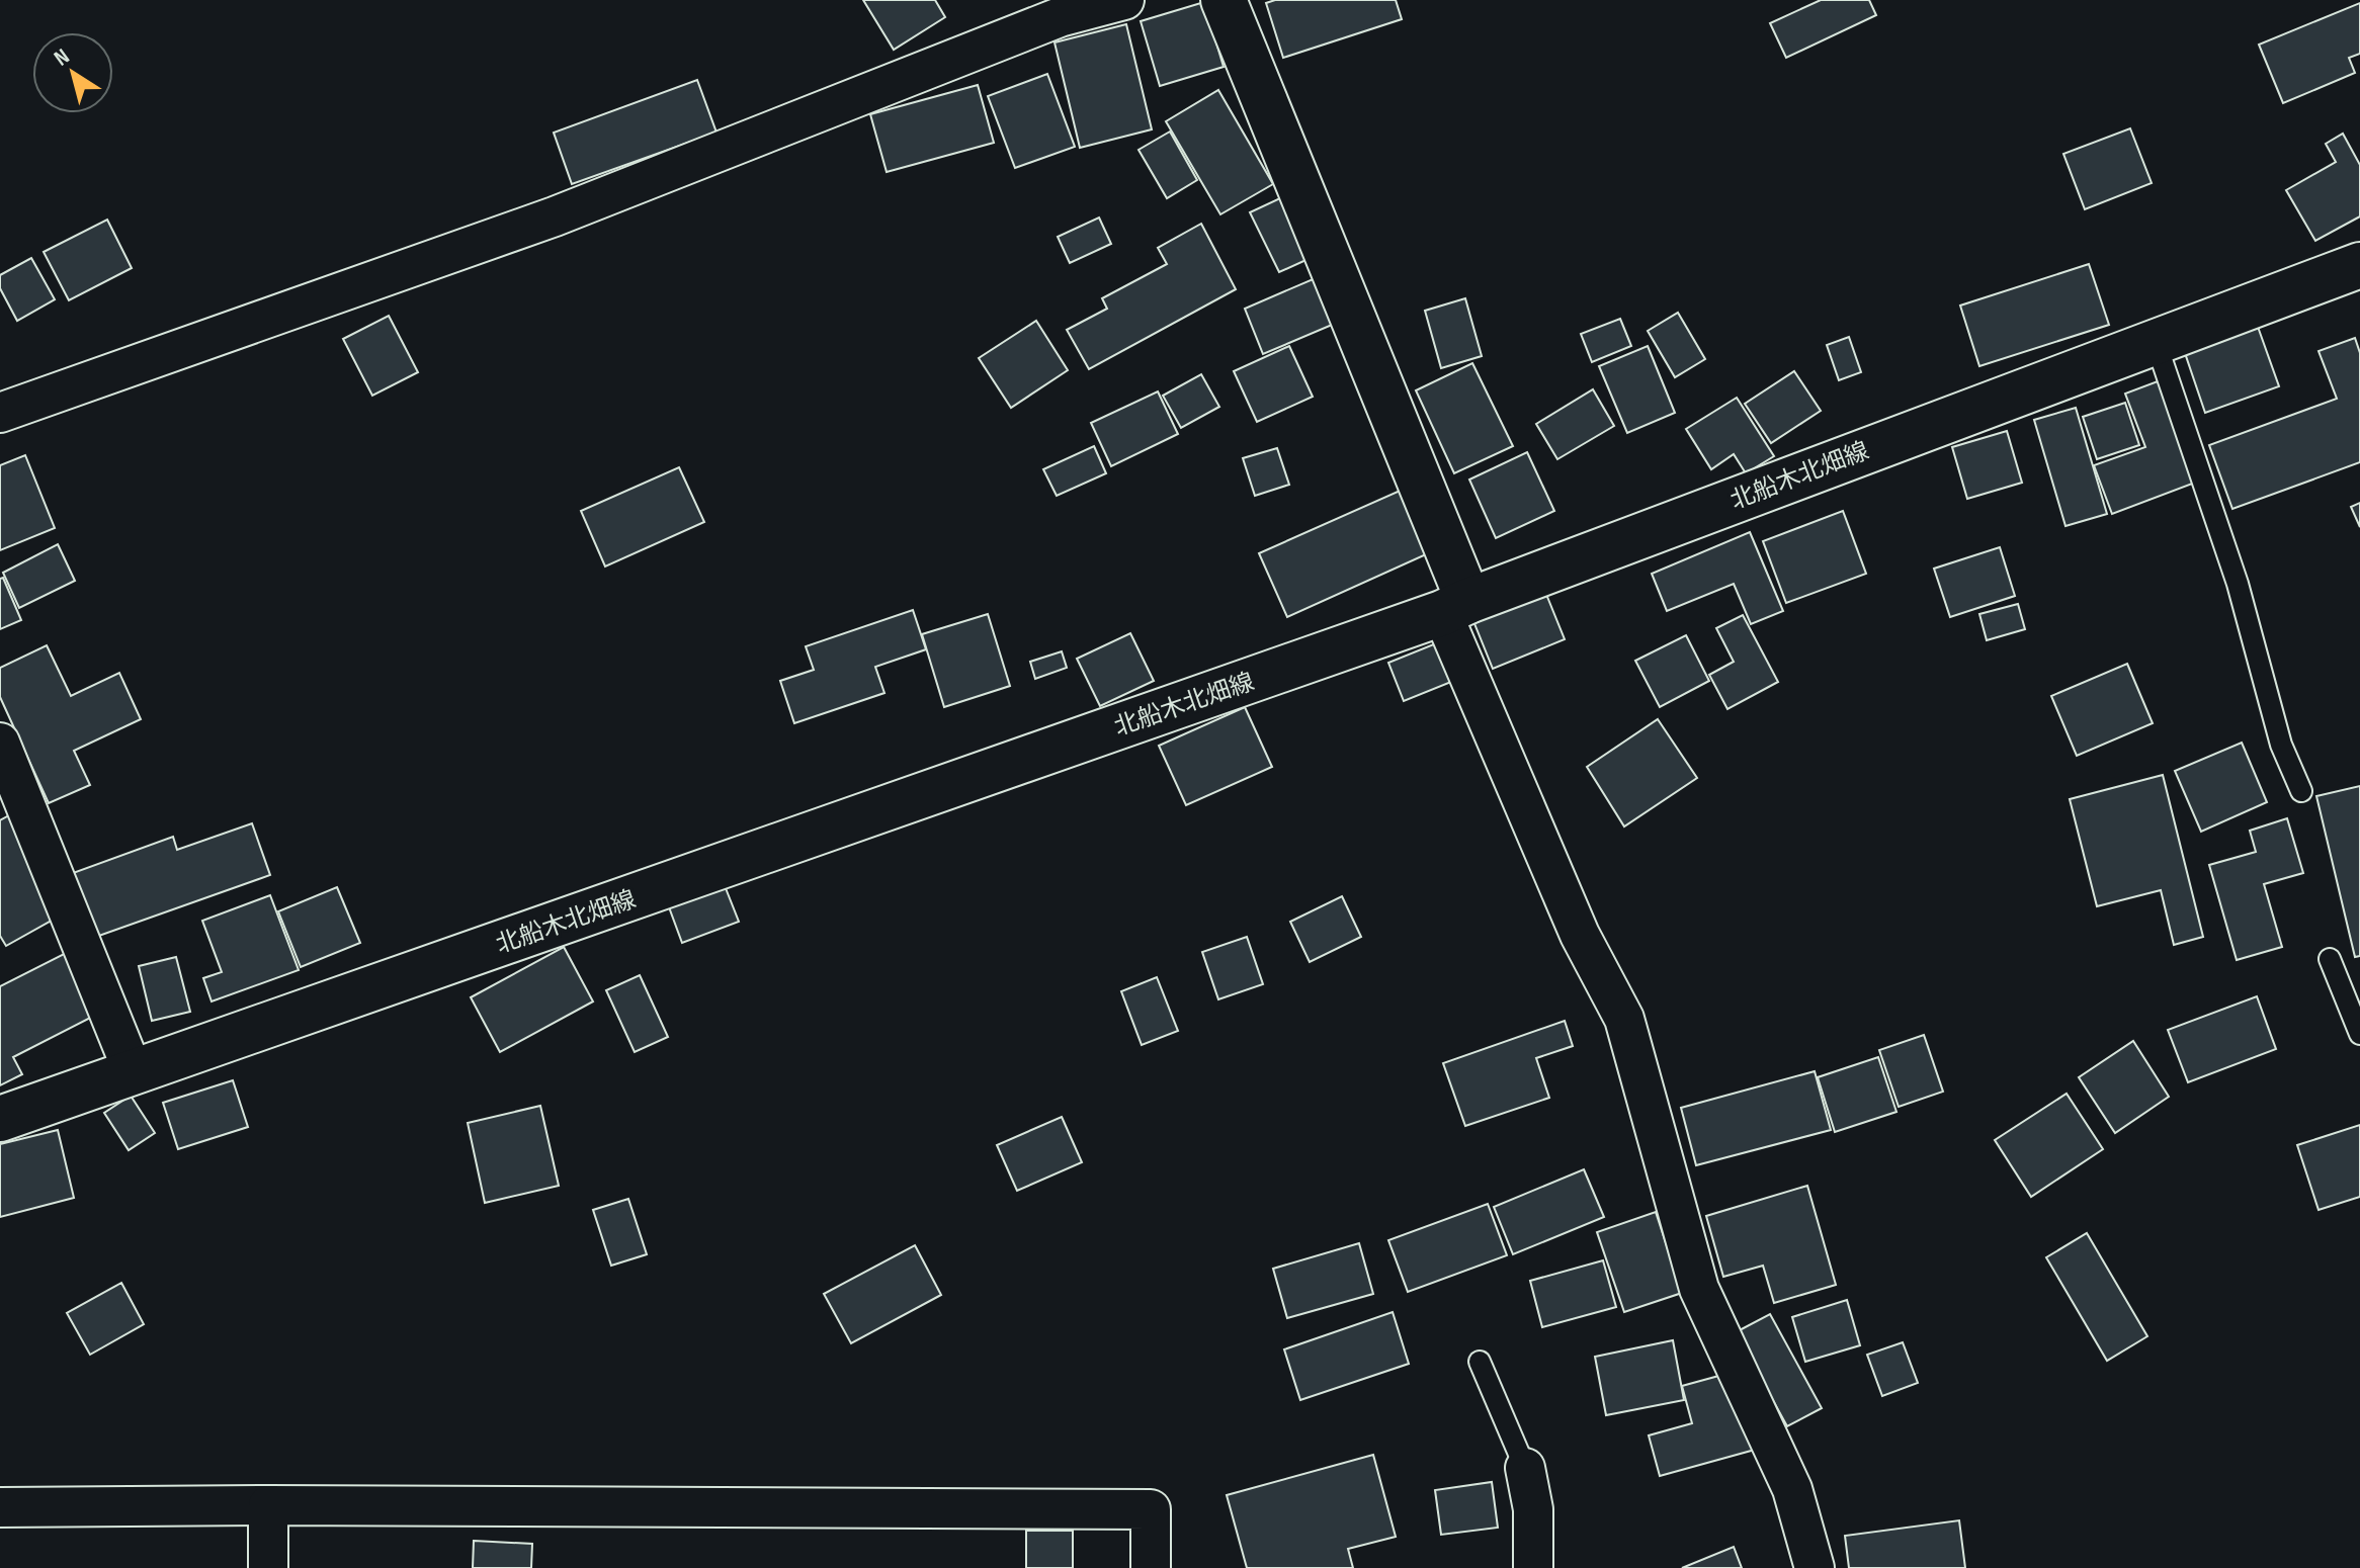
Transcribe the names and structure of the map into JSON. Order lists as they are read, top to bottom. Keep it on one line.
{"streets":{"main road":["北船木北畑線"]},"north":"top left"}
